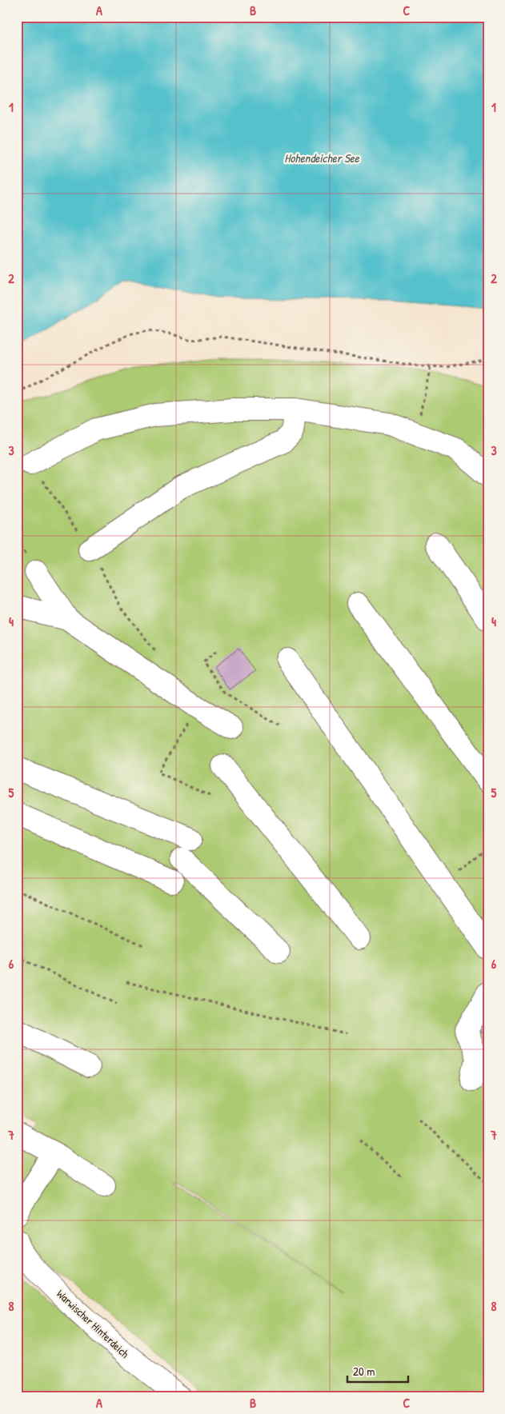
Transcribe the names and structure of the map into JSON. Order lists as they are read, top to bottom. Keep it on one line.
{"streets":{"street":["Warwischer Hinterdeich"]},"water":["Hohendeicher See"],"scale_bar":"20 m","grid":{"columns":["A","B","C"],"rows":["1","2","3","4","5","6","7","8"]}}
